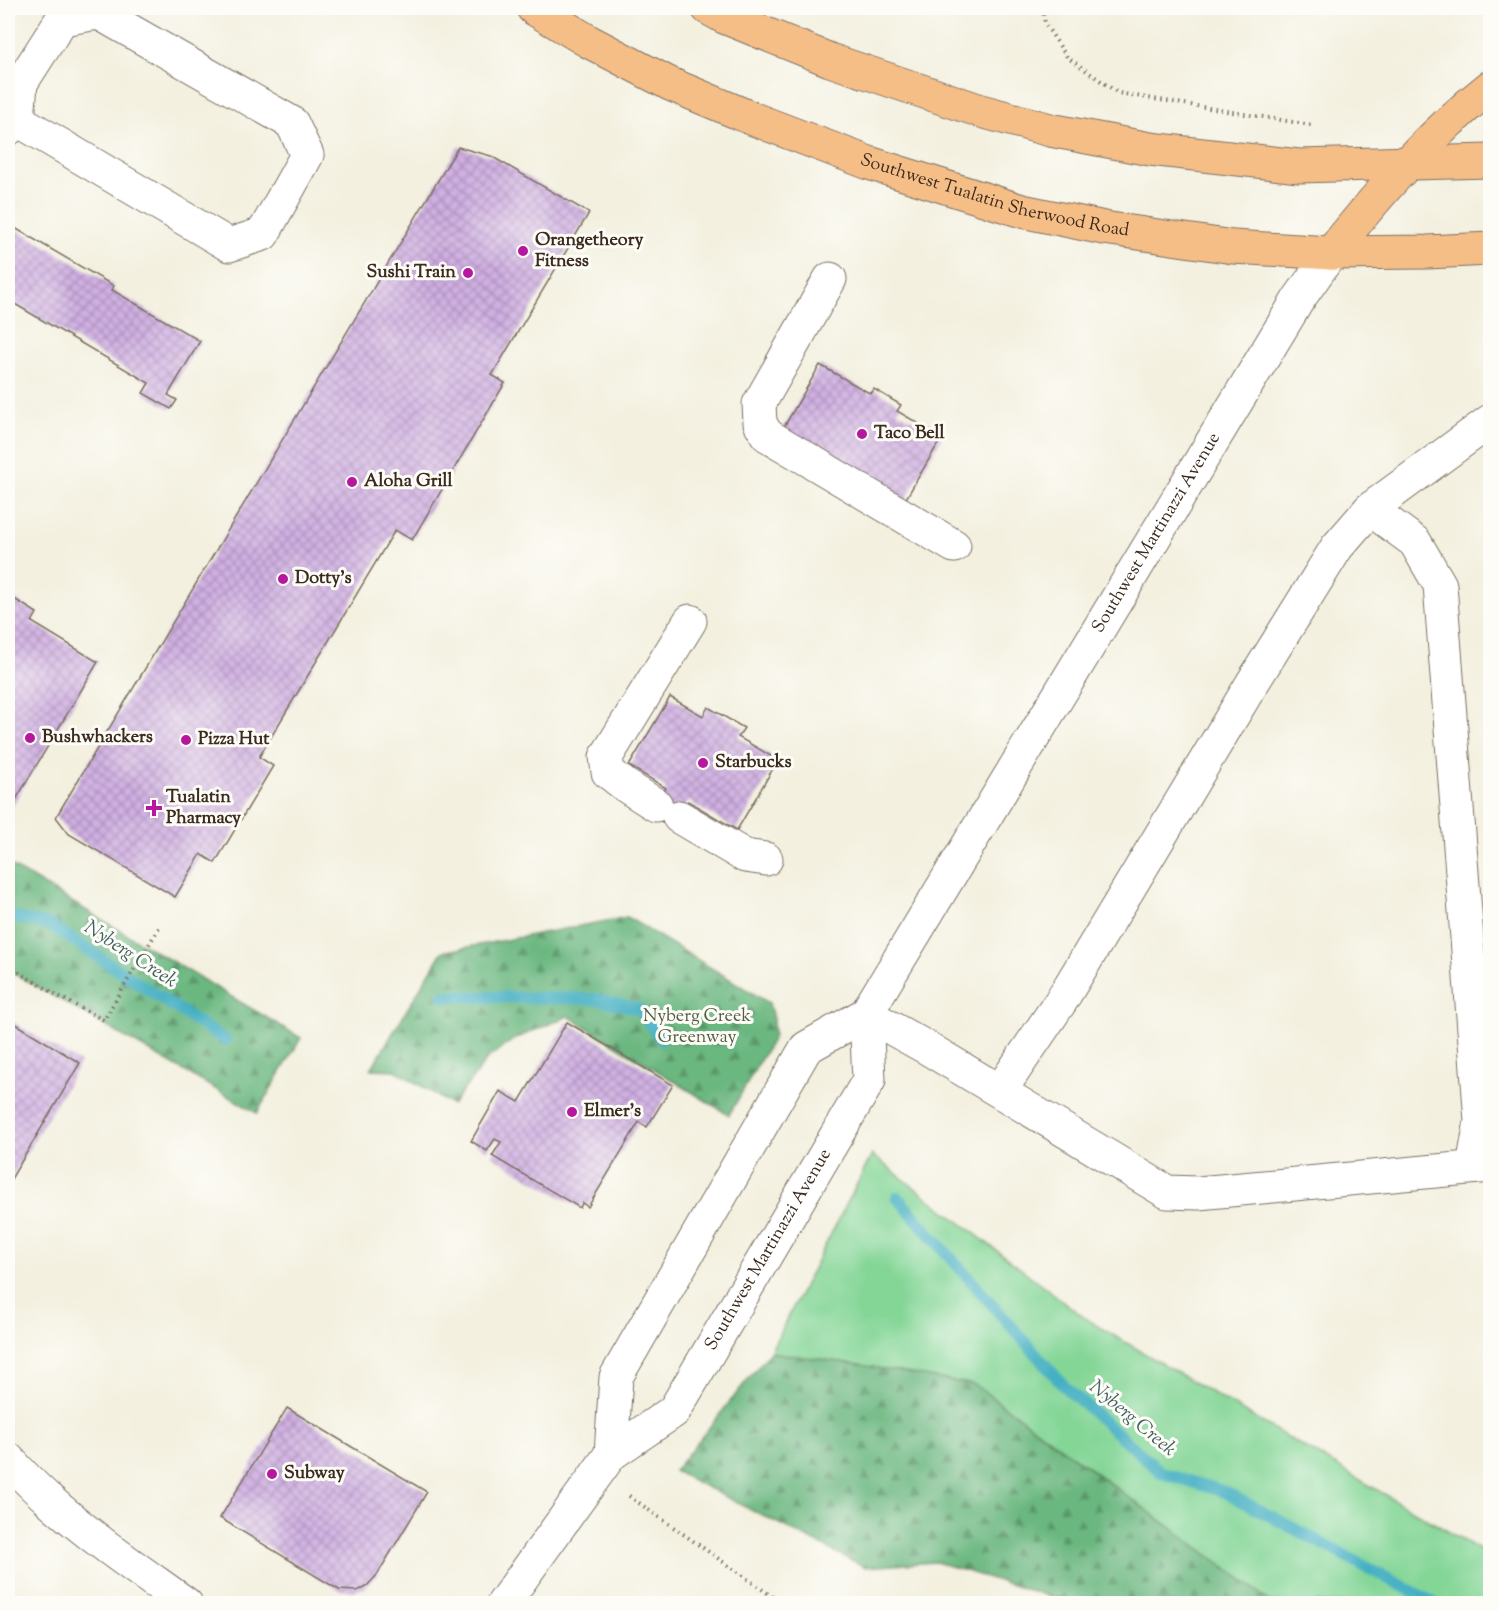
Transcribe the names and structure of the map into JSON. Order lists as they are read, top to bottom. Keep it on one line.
{"streets":{"main road":["Southwest Tualatin Sherwood Road","Southwest Martinazzi Avenue"]},"crossings":[["Southwest Tualatin Sherwood Road","Southwest Martinazzi Avenue"]],"water":["Nyberg Creek"],"parks":["Nyberg Creek Greenway"],"places":{"other":["Orangetheory Fitness","Sushi Train","Taco Bell","Aloha Grill","Dotty's","Bushwhackers","Pizza Hut","Starbucks","Elmer's","Subway"],"health":["Tualatin Pharmacy"]}}
